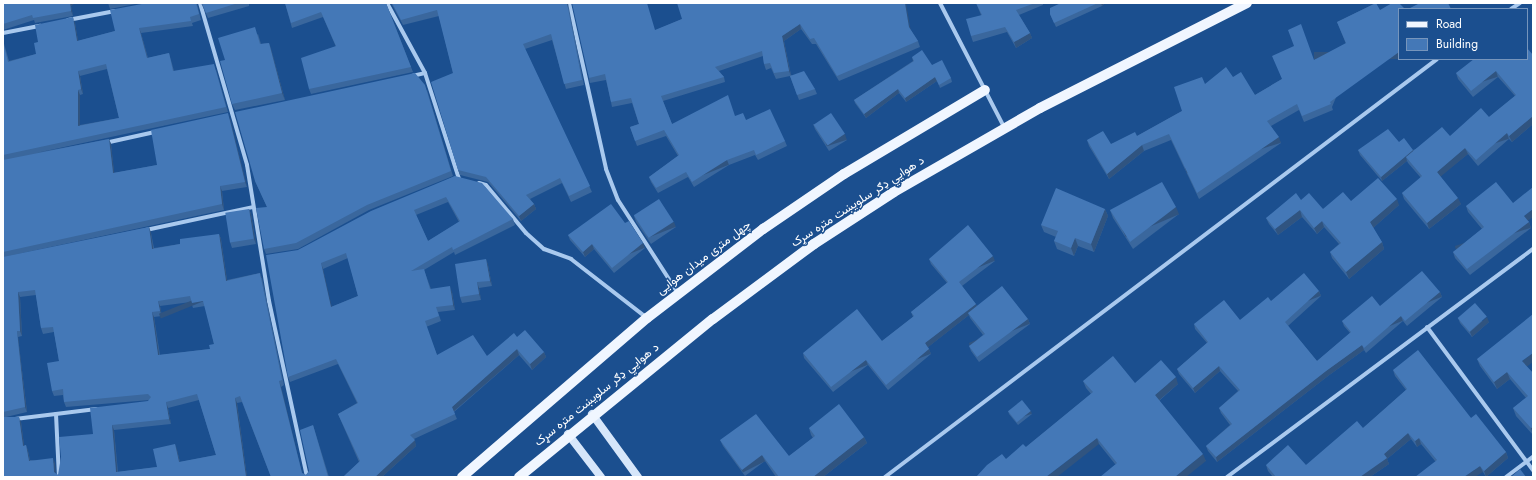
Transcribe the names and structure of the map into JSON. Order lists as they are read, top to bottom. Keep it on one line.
{"streets":{"main road":["د هوايي ډګر سلویښت متره سړک","چهل متری میدان هوایی"]},"legend":["Road","Building"]}
